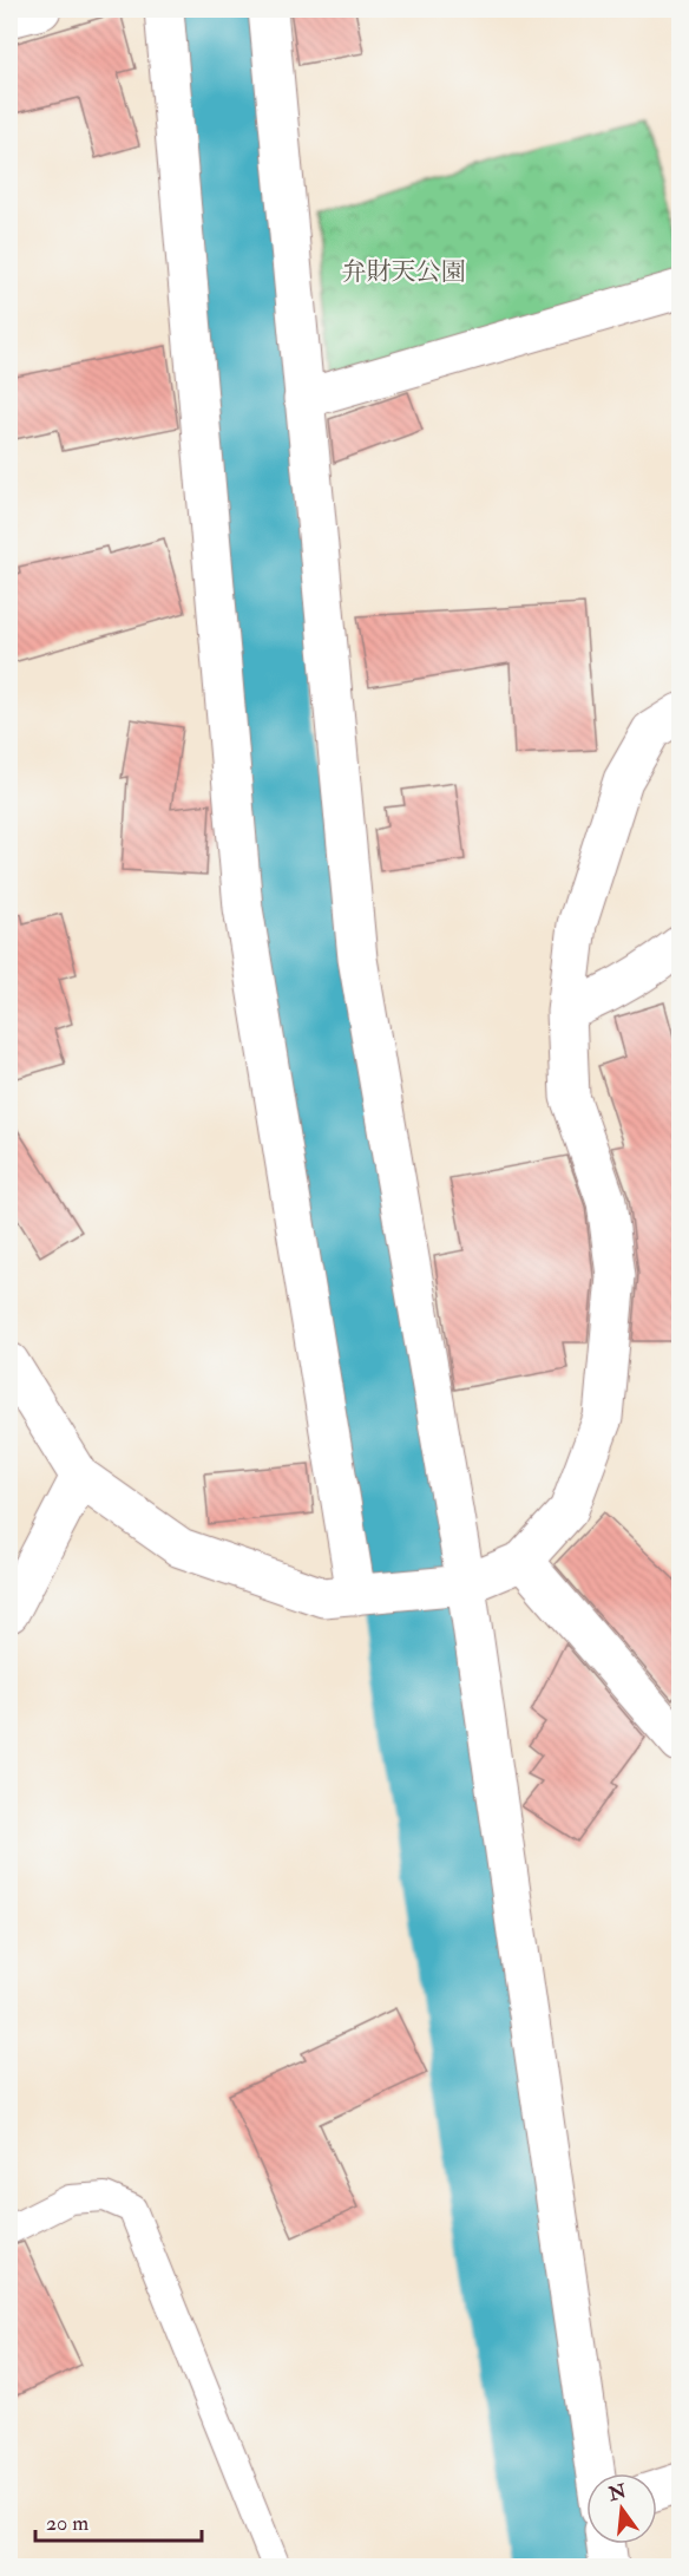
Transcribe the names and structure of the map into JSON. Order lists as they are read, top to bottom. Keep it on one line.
{"parks":["弁財天公園"],"scale_bar":"20 m","north":"top"}
